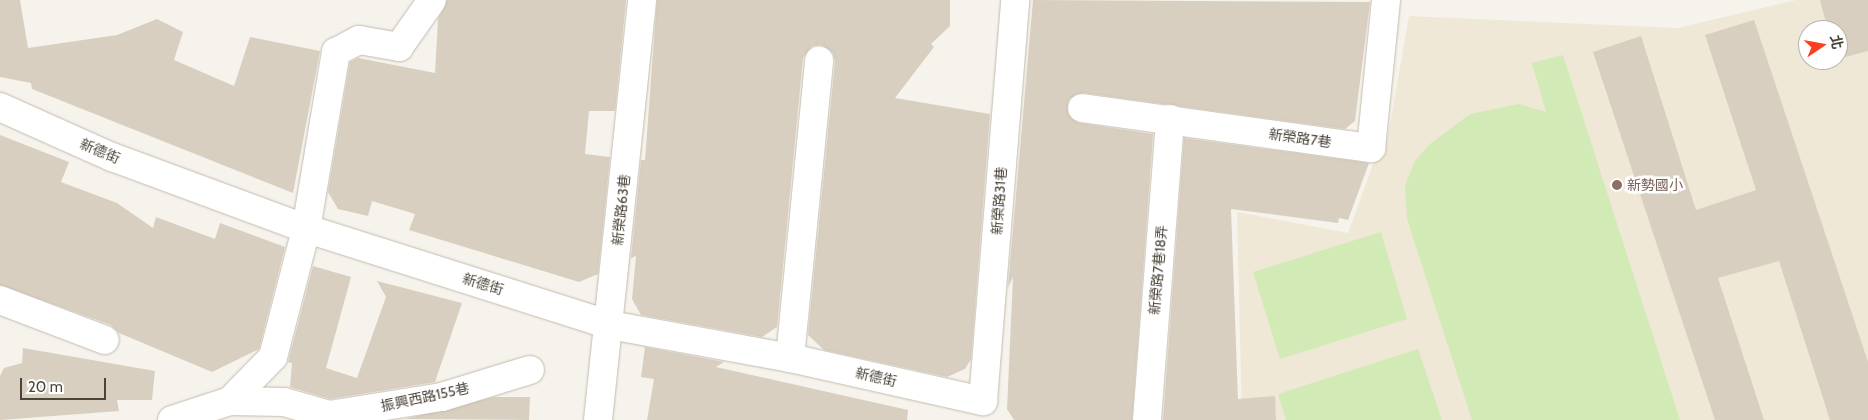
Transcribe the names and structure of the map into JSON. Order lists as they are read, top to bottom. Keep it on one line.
{"streets":{"lane":["新榮路7巷","新德街","新榮路31巷","新榮路63巷","新榮路7巷18弄","振興西路155巷"]},"crossings":[["新榮路7巷","新榮路7巷18弄"],["新德街","新榮路31巷"],["新德街","新榮路63巷"]],"places":["新勢國小"],"scale_bar":"20 m","north":"right"}
